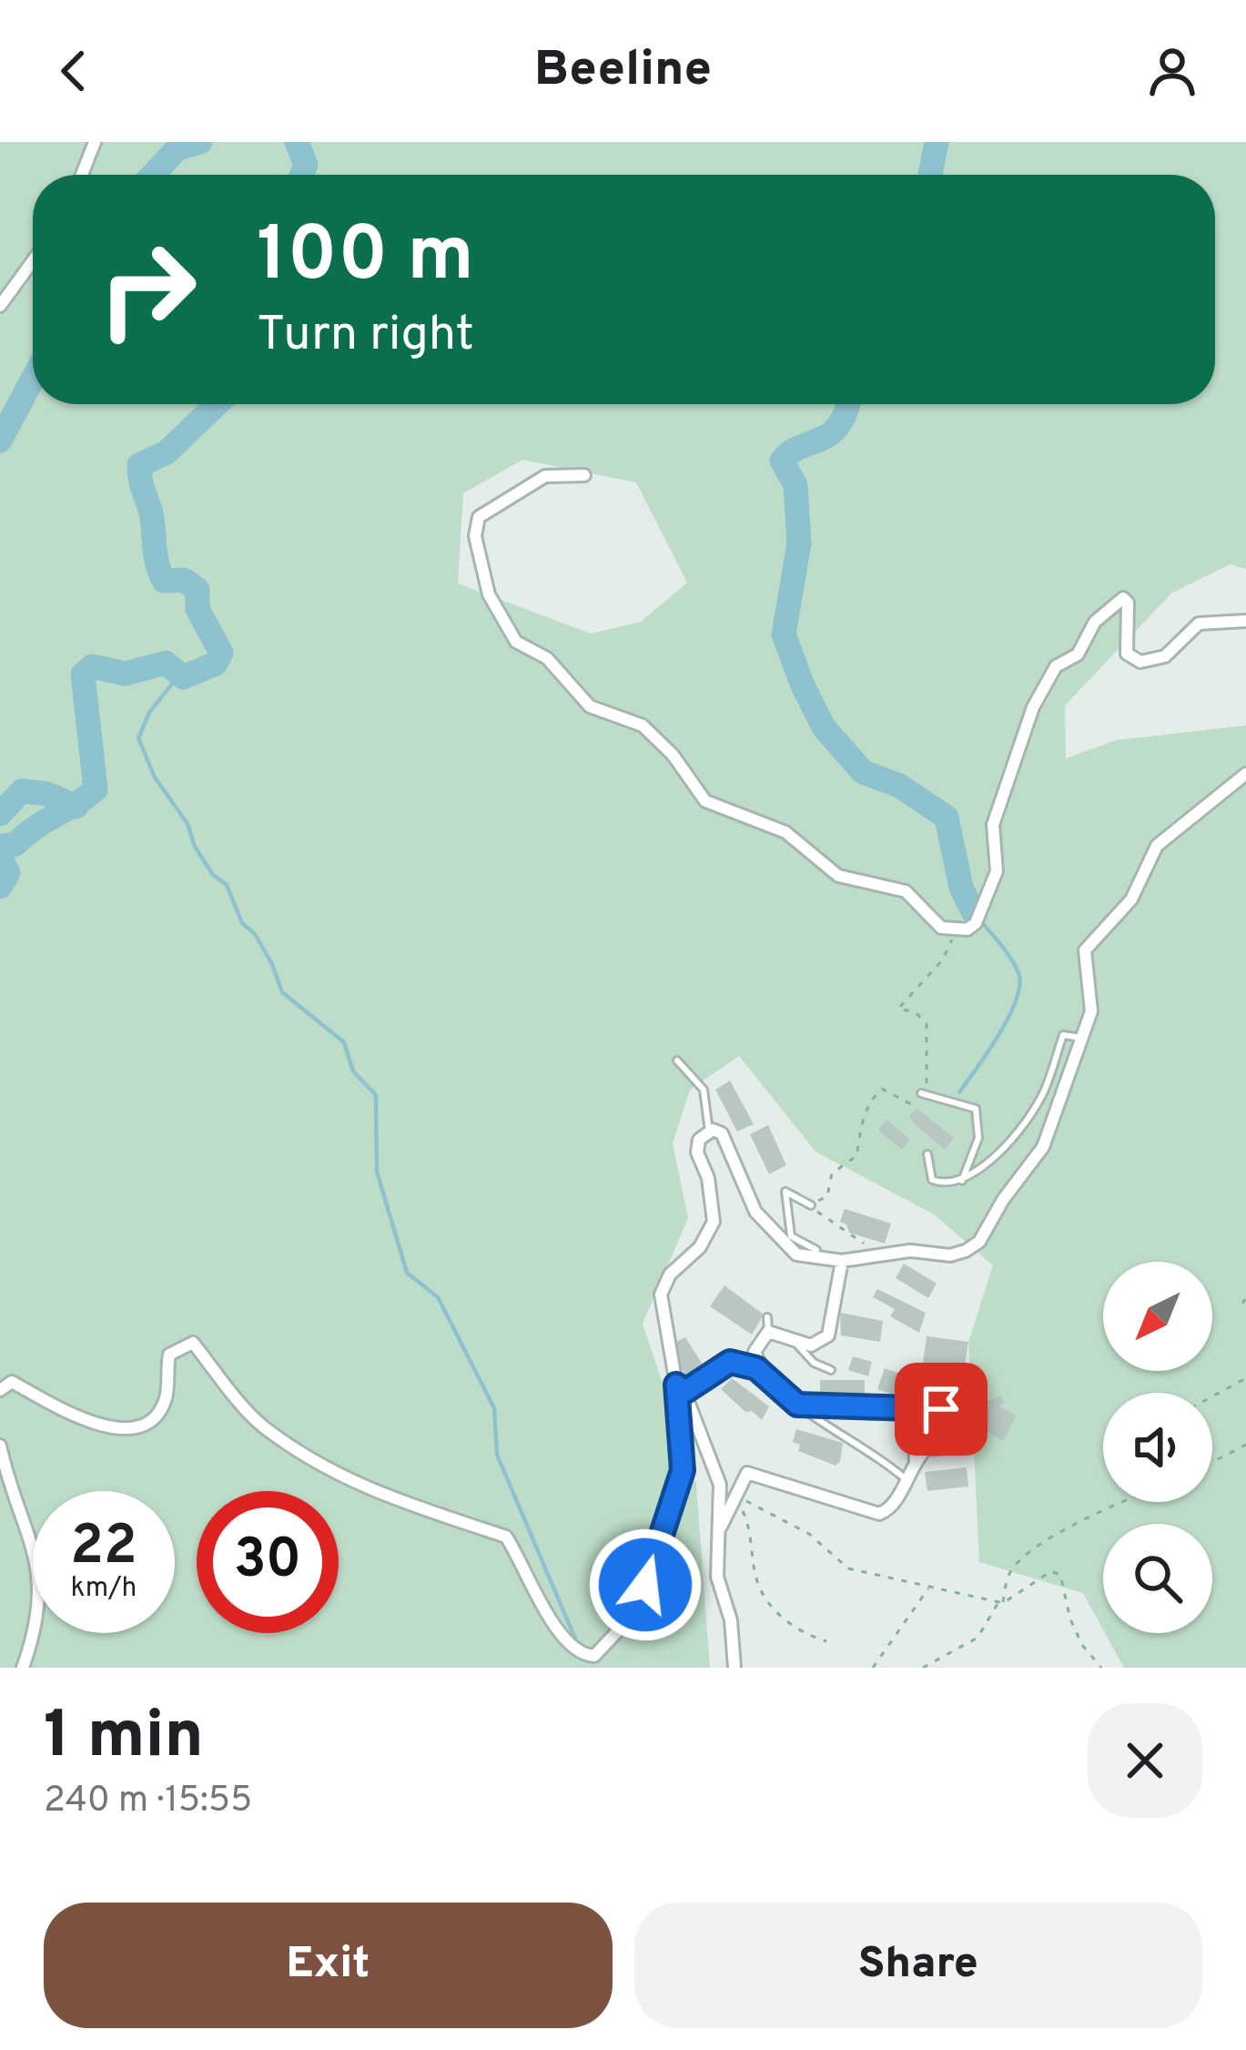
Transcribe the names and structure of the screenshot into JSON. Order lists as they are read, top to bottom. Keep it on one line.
{"north":"bottom left","page":{"header":"Beeline","turn":["100 m","Turn right"],"speed":"22 km/h","limit":"30","heading":["1 min","240 m · 15:55"],"buttons":["Exit","Share"]}}
